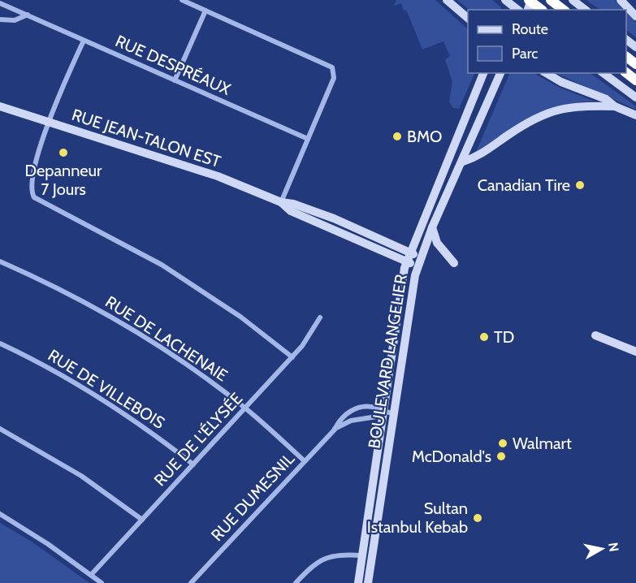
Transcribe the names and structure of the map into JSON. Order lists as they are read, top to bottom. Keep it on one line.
{"streets":{"main road":["RUE JEAN-TALON EST","BOULEVARD LANGELIER"],"street":["RUE DESPRÉAUX","RUE DE LACHENAIE","RUE DE VILLEBOIS","RUE DE L'ÉLYSÉE","RUE DUMESNIL"]},"crossings":[["RUE JEAN-TALON EST","BOULEVARD LANGELIER"],["RUE DE LACHENAIE","RUE DE L'ÉLYSÉE"],["RUE DE LACHENAIE","RUE DUMESNIL"],["BOULEVARD LANGELIER","RUE DUMESNIL"],["RUE DE VILLEBOIS","RUE DE L'ÉLYSÉE"]],"places":["BMO","Depanneur 7 Jours","Canadian Tire","TD","Walmart","McDonald's","Sultan Istanbul Kebab"],"legend":["Route","Parc"],"north":"right"}
